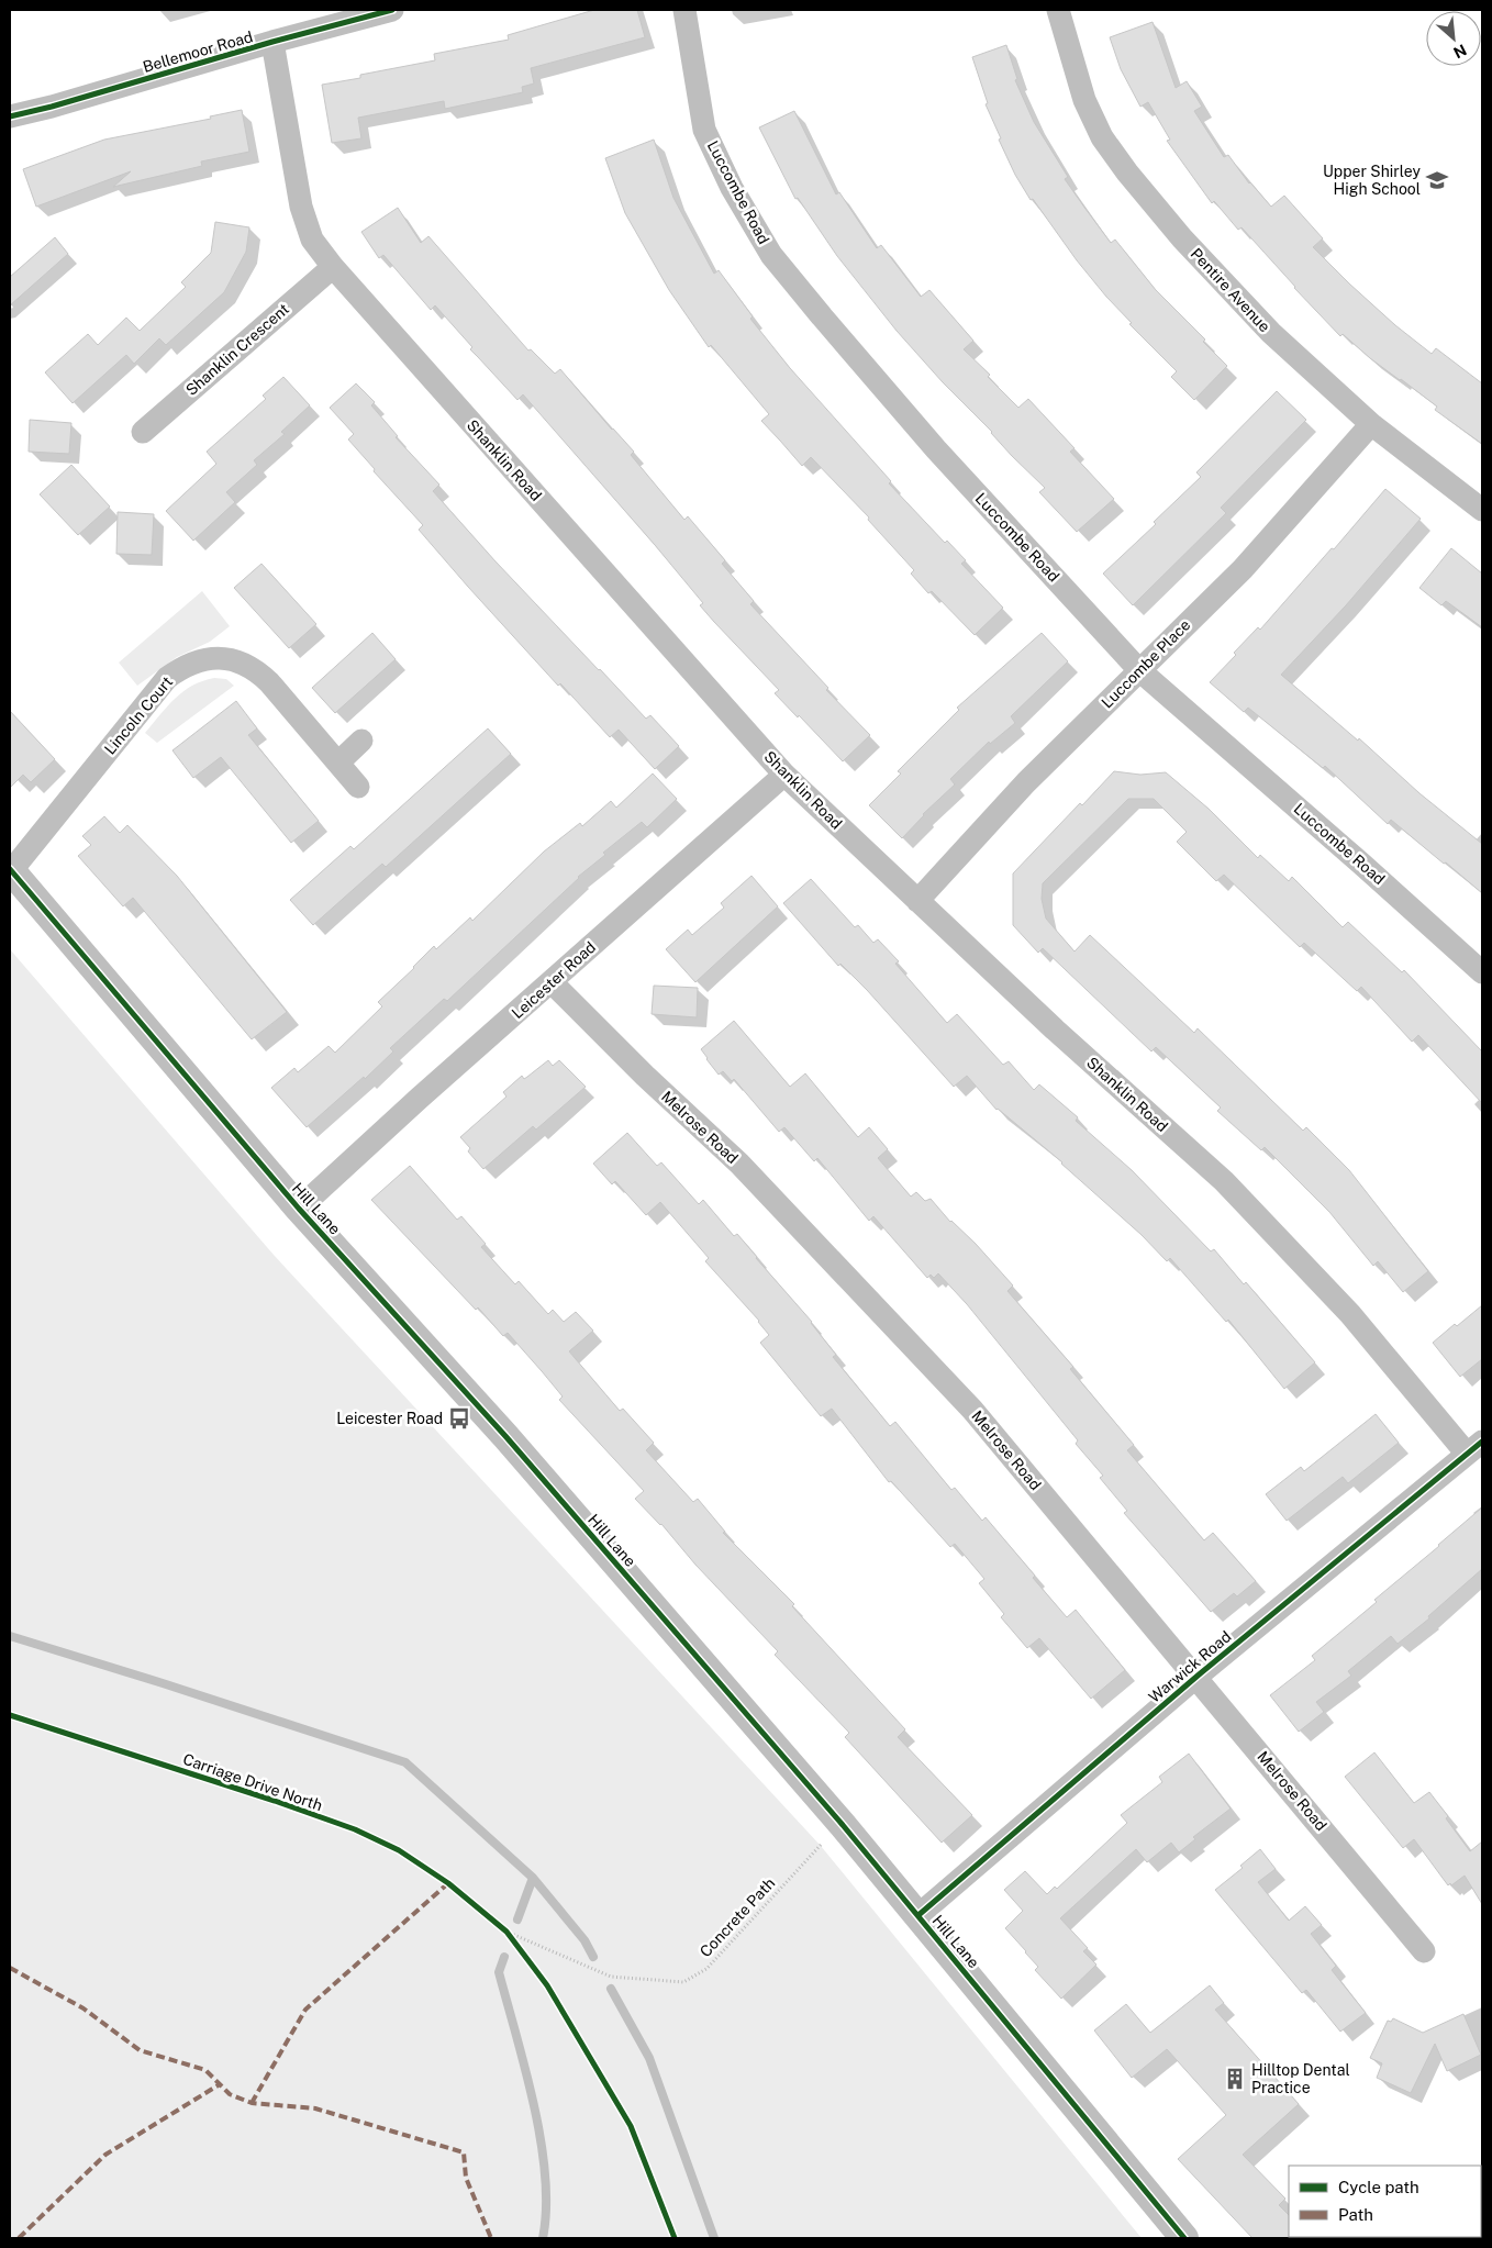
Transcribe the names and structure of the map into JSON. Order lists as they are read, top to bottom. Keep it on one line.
{"streets":{"street":["Bellemoor Road","Luccombe Road","Pentire Avenue","Shanklin Crescent","Shanklin Road","Luccombe Place","Lincoln Court","Leicester Road","Melrose Road","Hill Lane","Warwick Road"],"path":["Concrete Path"],"cycle path":["Carriage Drive North"]},"crossings":[["Bellemoor Road","Shanklin Road"],["Luccombe Road","Luccombe Place"],["Pentire Avenue","Luccombe Place"],["Shanklin Crescent","Shanklin Road"],["Shanklin Road","Luccombe Place"],["Shanklin Road","Leicester Road"],["Shanklin Road","Warwick Road"],["Lincoln Court","Hill Lane"],["Leicester Road","Melrose Road"],["Leicester Road","Hill Lane"],["Melrose Road","Warwick Road"],["Hill Lane","Warwick Road"],["Hill Lane","Concrete Path"]],"places":{"school or university":["Upper Shirley High School"],"bus stop":["Leicester Road"],"building":["Hilltop Dental Practice"]},"legend":["Cycle path","Path"],"north":"bottom right"}
